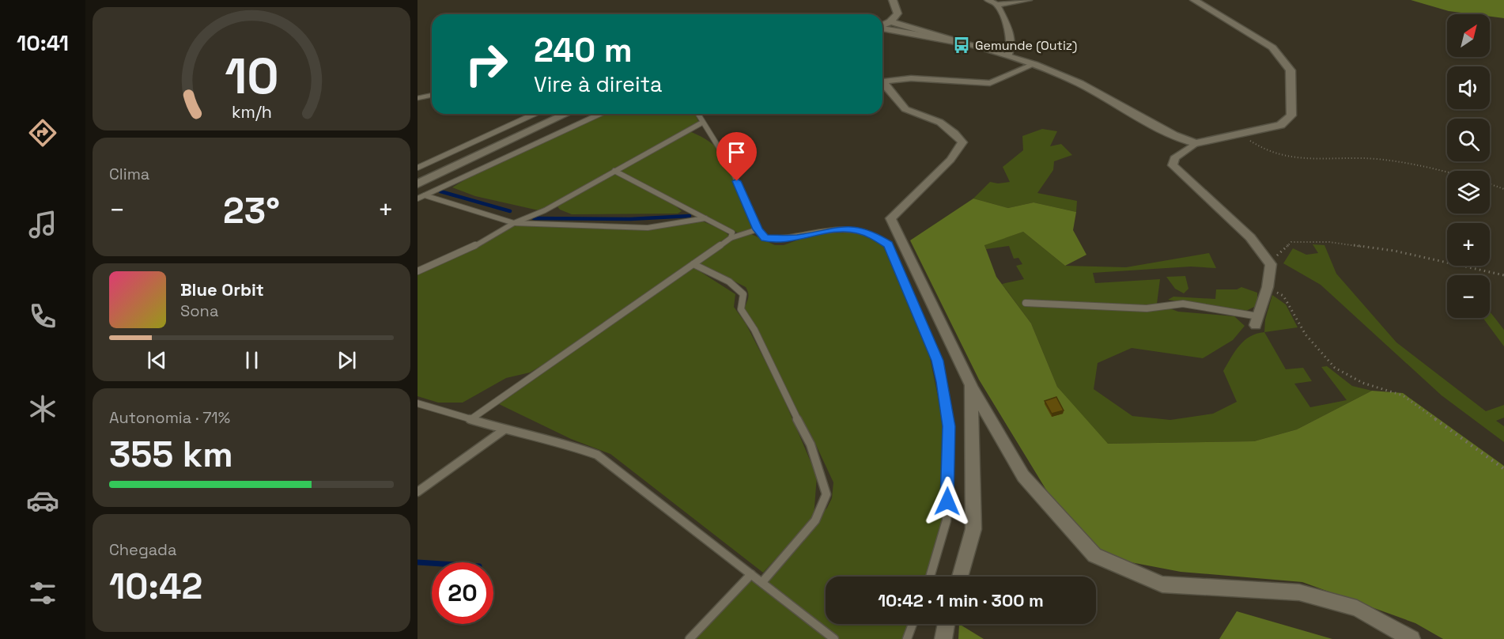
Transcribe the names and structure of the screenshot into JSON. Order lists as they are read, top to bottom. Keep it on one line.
{"places":{"bus stop":["Gemunde (Outiz)"]},"north":"top right","page":{"tabs":"10:41","map_buttons":["+","−"],"turn":["240 m","Vire à direita"],"tile":["Clima",["Autonomia · 71%","355 km"],["Chegada","10:42"]],"heat":["−","23°","+"],"song":["Blue Orbit","Sona"],"limit":"20","trip":"10:42 · 1 min · 300 m","gauge":["10","km/h"]}}
